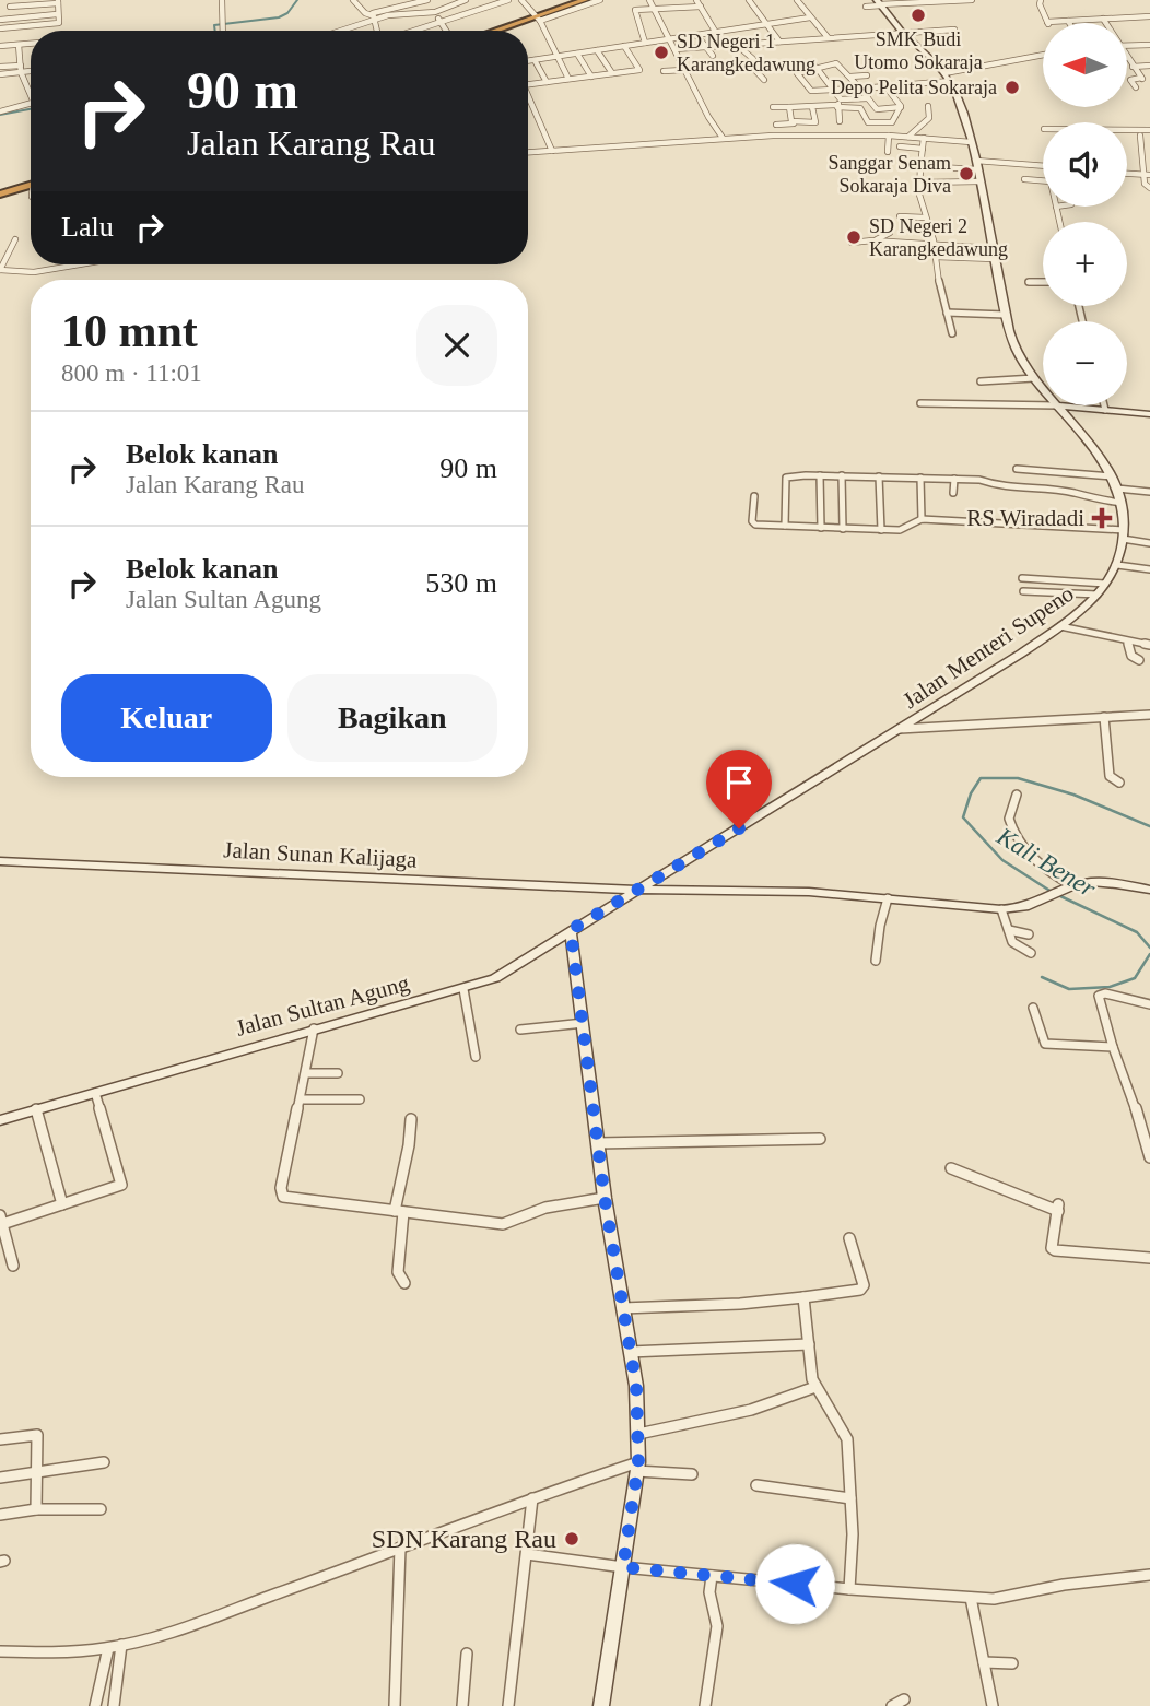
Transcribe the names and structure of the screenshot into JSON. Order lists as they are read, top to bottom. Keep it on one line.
{"streets":{"street":["Jalan Menteri Supeno","Jalan Sunan Kalijaga","Jalan Sultan Agung"]},"crossings":[["Jalan Menteri Supeno","Jalan Sunan Kalijaga"],["Jalan Menteri Supeno","Jalan Sultan Agung"],["Jalan Sunan Kalijaga","Jalan Sultan Agung"]],"water":["Kali Bener"],"places":{"other":["SMK Budi Utomo Sokaraja","SD Negeri 1 Karangkedawung","Depo Pelita Sokaraja","Sanggar Senam Sokaraja Diva","SD Negeri 2 Karangkedawung","SDN Karang Rau"],"health":["RS Wiradadi"]},"north":"left","page":{"map_buttons":["+","−"],"turn":["90 m","Jalan Karang Rau"],"then":"Lalu","heading":["10 mnt","800 m · 11:01"],"list":[{"name":"Belok kanan","note":"Jalan Karang Rau","value":"90 m"},{"name":"Belok kanan","note":"Jalan Sultan Agung","value":"530 m"}],"buttons":["Keluar","Bagikan"]}}
